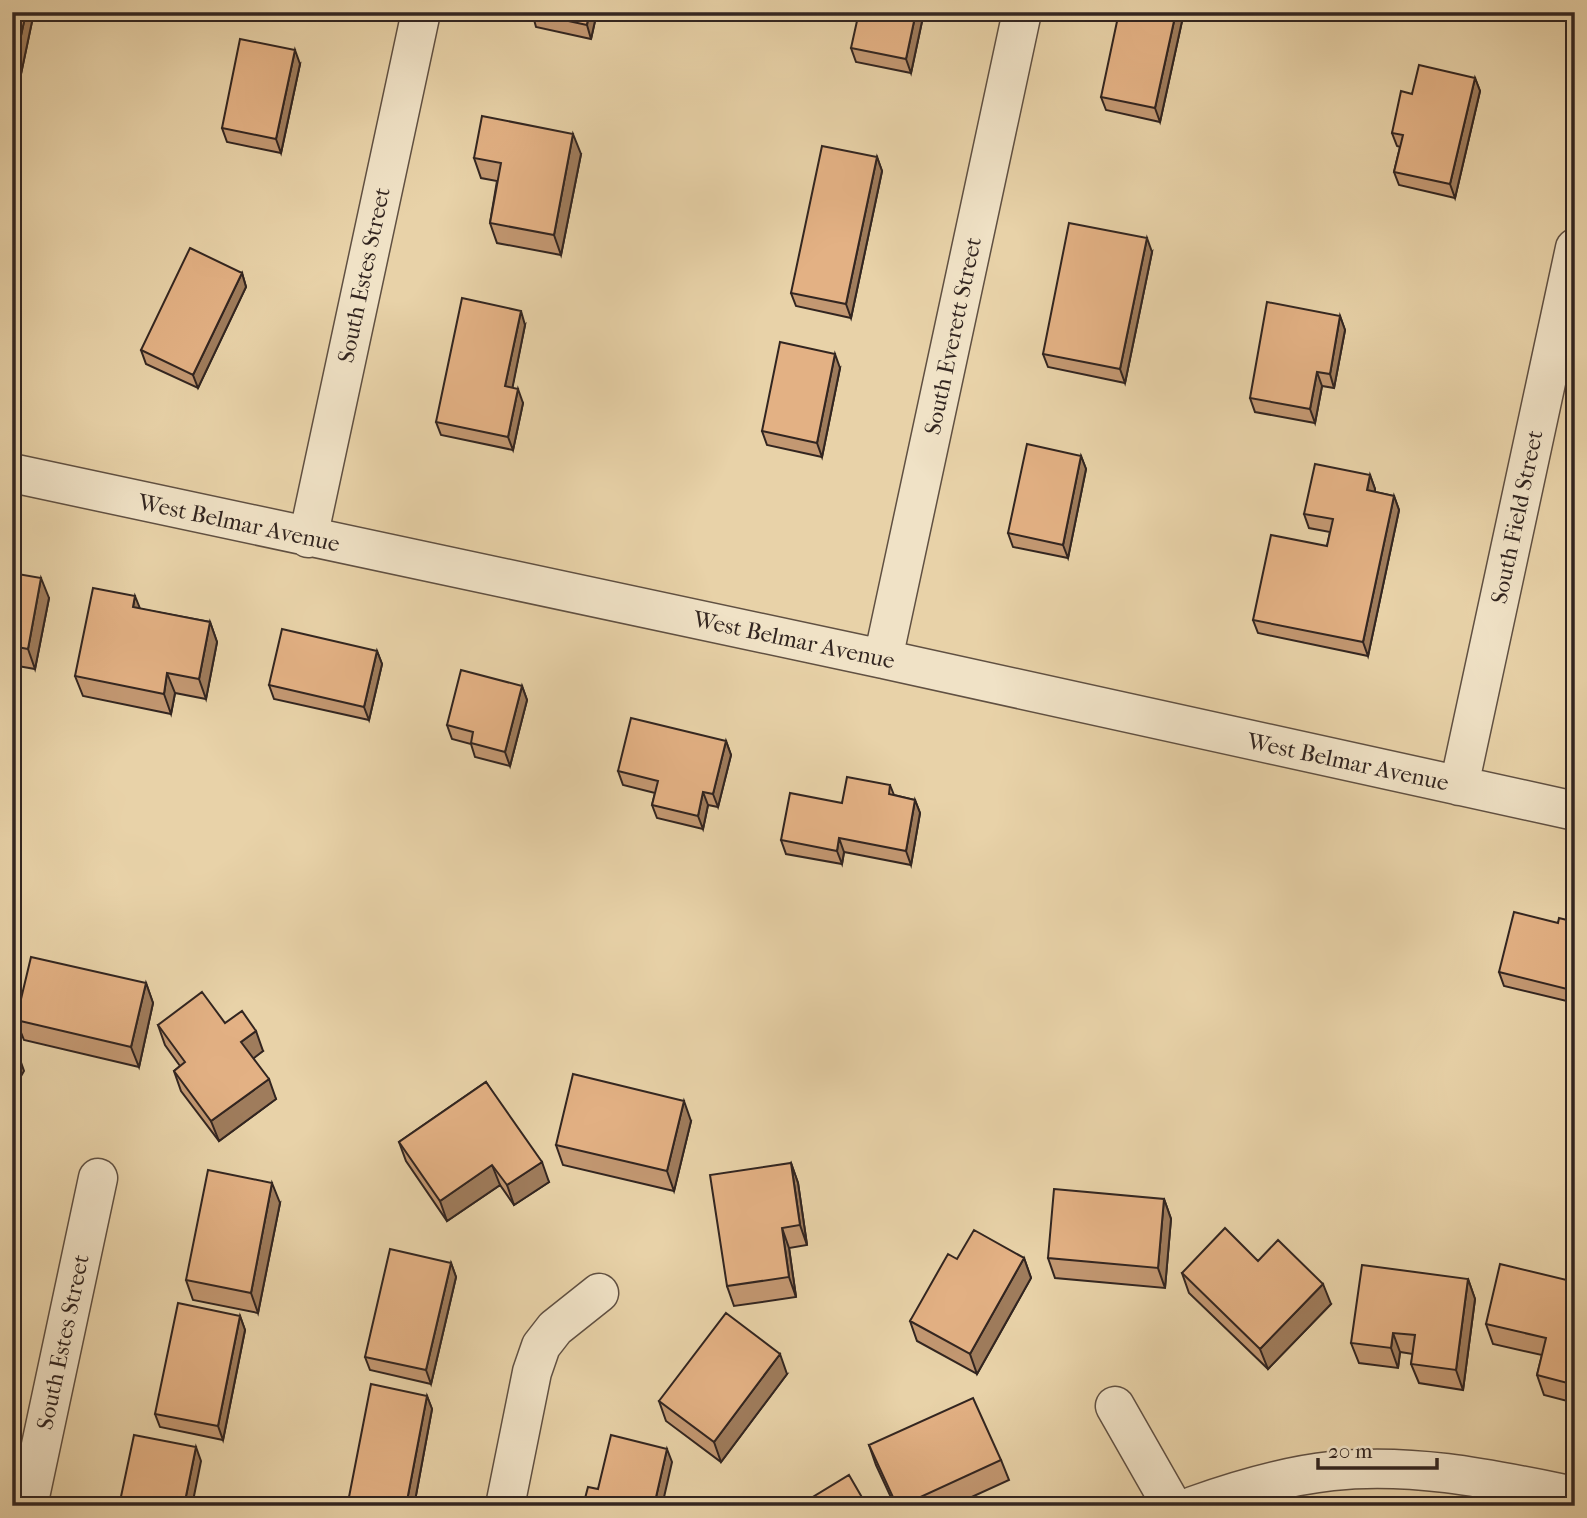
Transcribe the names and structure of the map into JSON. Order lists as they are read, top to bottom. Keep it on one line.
{"streets":{"street":["South Estes Street","South Everett Street","South Field Street","West Belmar Avenue"]},"crossings":[["South Estes Street","West Belmar Avenue"],["South Everett Street","West Belmar Avenue"],["South Field Street","West Belmar Avenue"]],"scale_bar":"20 m"}
